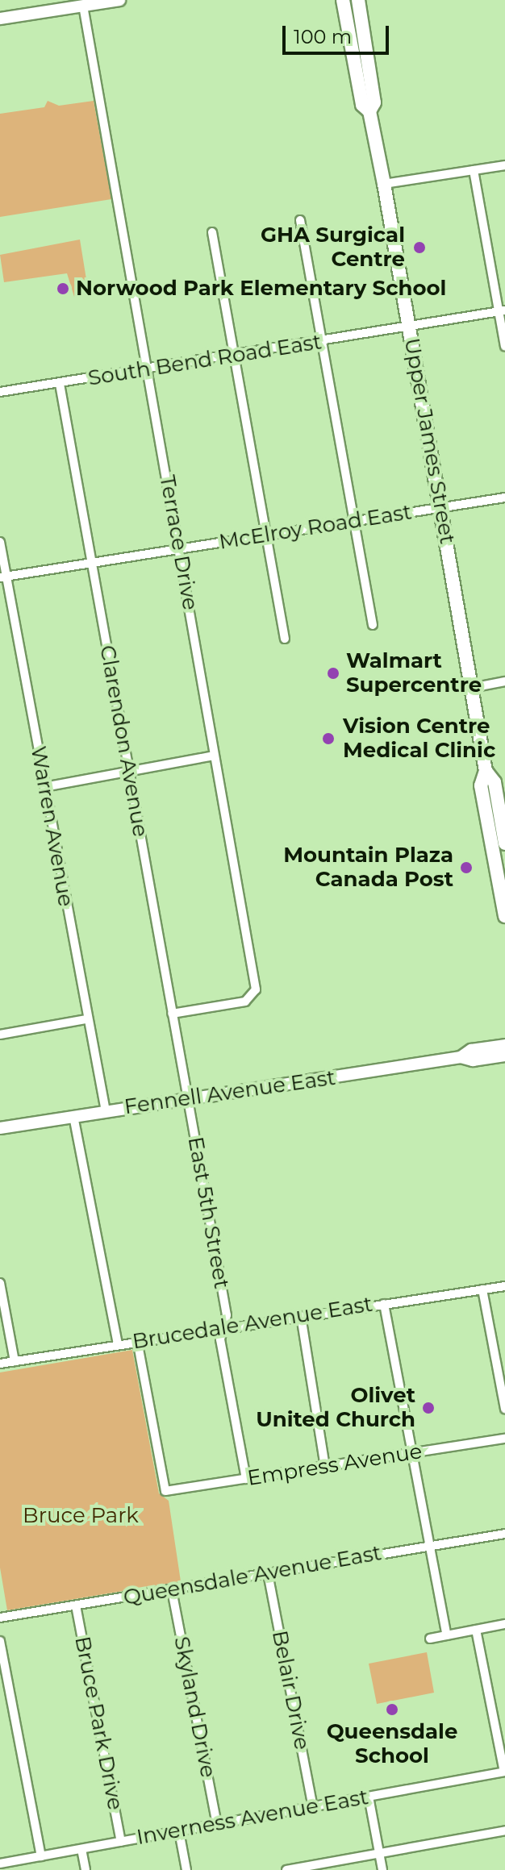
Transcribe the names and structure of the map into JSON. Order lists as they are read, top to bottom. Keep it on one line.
{"streets":{"main road":["Upper James Street","Fennell Avenue East"],"street":["South Bend Road East","McElroy Road East","Terrace Drive","Clarendon Avenue","Warren Avenue","East 5th Street","Brucedale Avenue East","Empress Avenue","Queensdale Avenue East","Belair Drive","Skyland Drive","Bruce Park Drive","Inverness Avenue East"]},"crossings":[["South Bend Road East","Upper James Street"],["South Bend Road East","Terrace Drive"],["South Bend Road East","Clarendon Avenue"],["Upper James Street","McElroy Road East"],["McElroy Road East","Terrace Drive"],["McElroy Road East","Clarendon Avenue"],["McElroy Road East","Warren Avenue"],["Terrace Drive","Clarendon Avenue"],["Clarendon Avenue","Fennell Avenue East"],["Clarendon Avenue","East 5th Street"],["Warren Avenue","Fennell Avenue East"],["Fennell Avenue East","East 5th Street"],["East 5th Street","Brucedale Avenue East"],["East 5th Street","Empress Avenue"],["Brucedale Avenue East","Empress Avenue"],["Queensdale Avenue East","Belair Drive"],["Queensdale Avenue East","Skyland Drive"],["Queensdale Avenue East","Bruce Park Drive"],["Belair Drive","Inverness Avenue East"],["Skyland Drive","Inverness Avenue East"],["Bruce Park Drive","Inverness Avenue East"]],"parks":["Bruce Park"],"places":["GHA Surgical Centre","Norwood Park Elementary School","Walmart Supercentre","Vision Centre Medical Clinic","Mountain Plaza Canada Post","Olivet United Church","Queensdale School"],"scale_bar":"100 m"}
